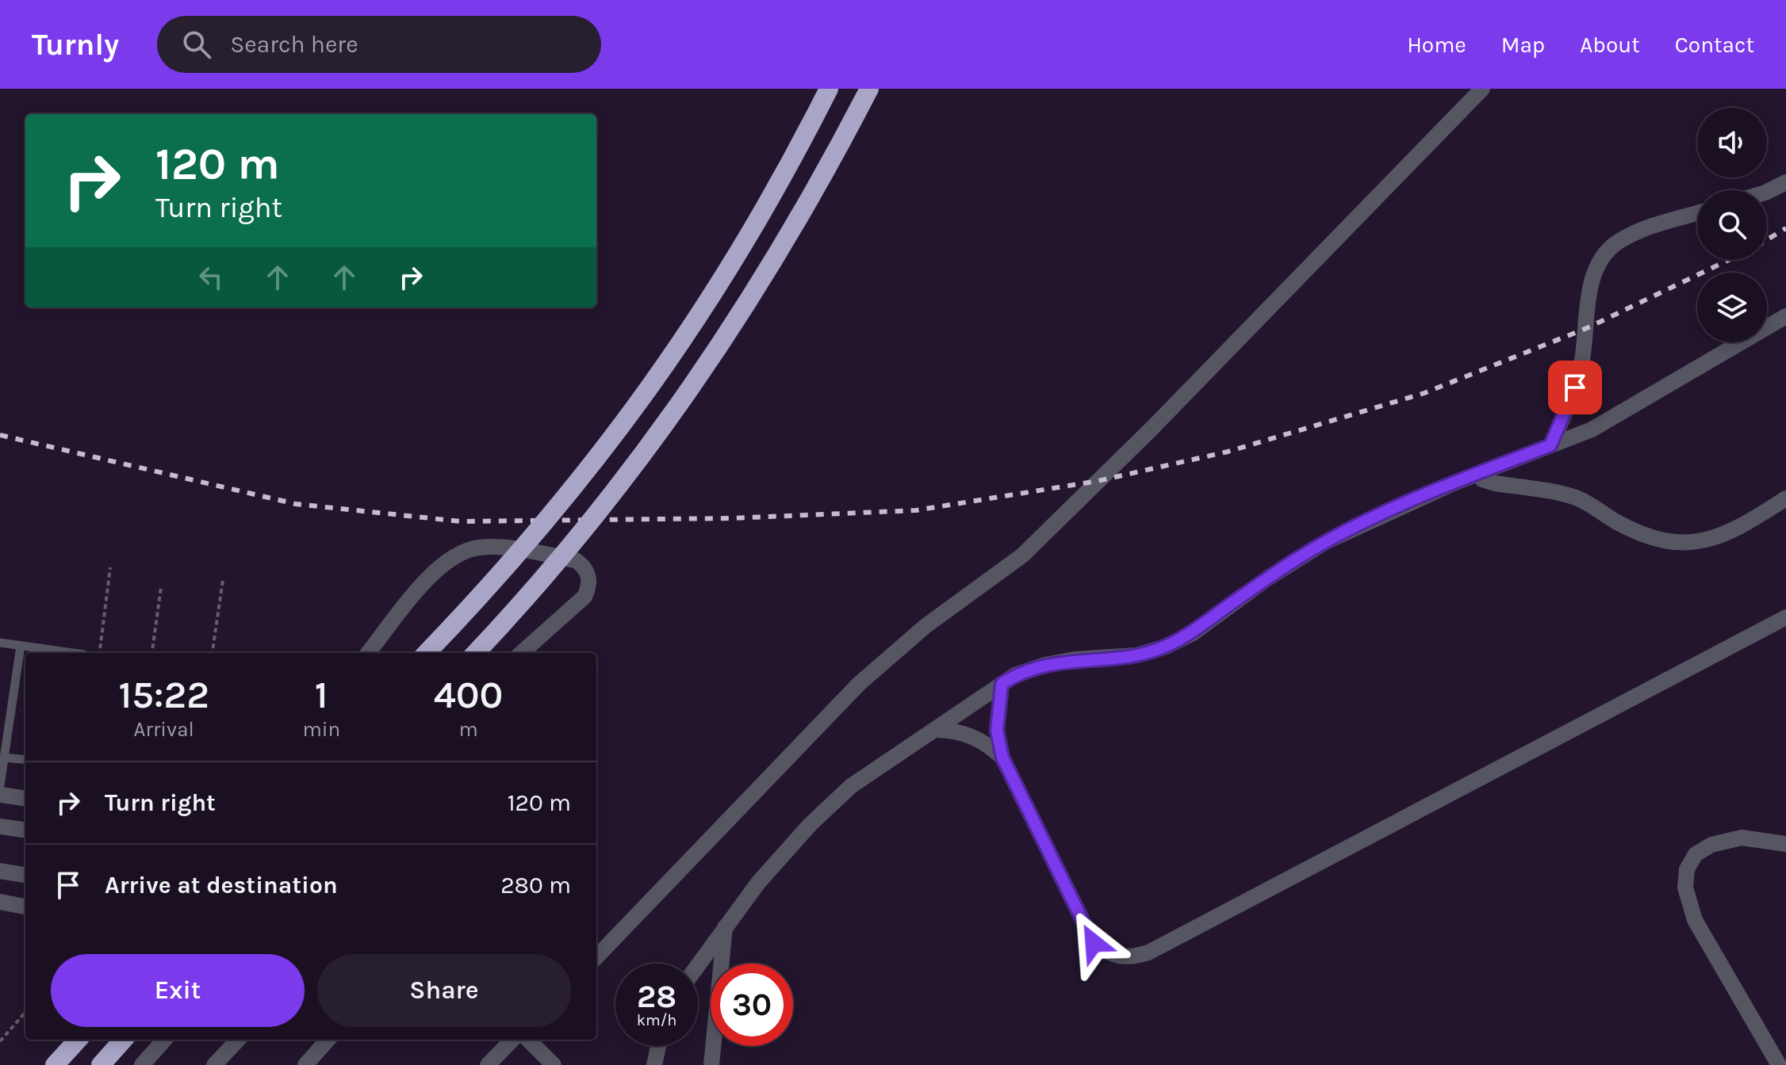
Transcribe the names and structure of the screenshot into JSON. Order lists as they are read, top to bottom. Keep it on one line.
{"page":{"header":"Turnly","search":"Search here","nav":["Home","Map","About","Contact"],"turn":["120 m","Turn right"],"eta":["15:22","Arrival","1","min","400","m"],"list":[{"name":"Turn right","value":"120 m"},{"name":"Arrive at destination","value":"280 m"}],"buttons":["Exit","Share"],"speed":"28 km/h","limit":"30"}}
